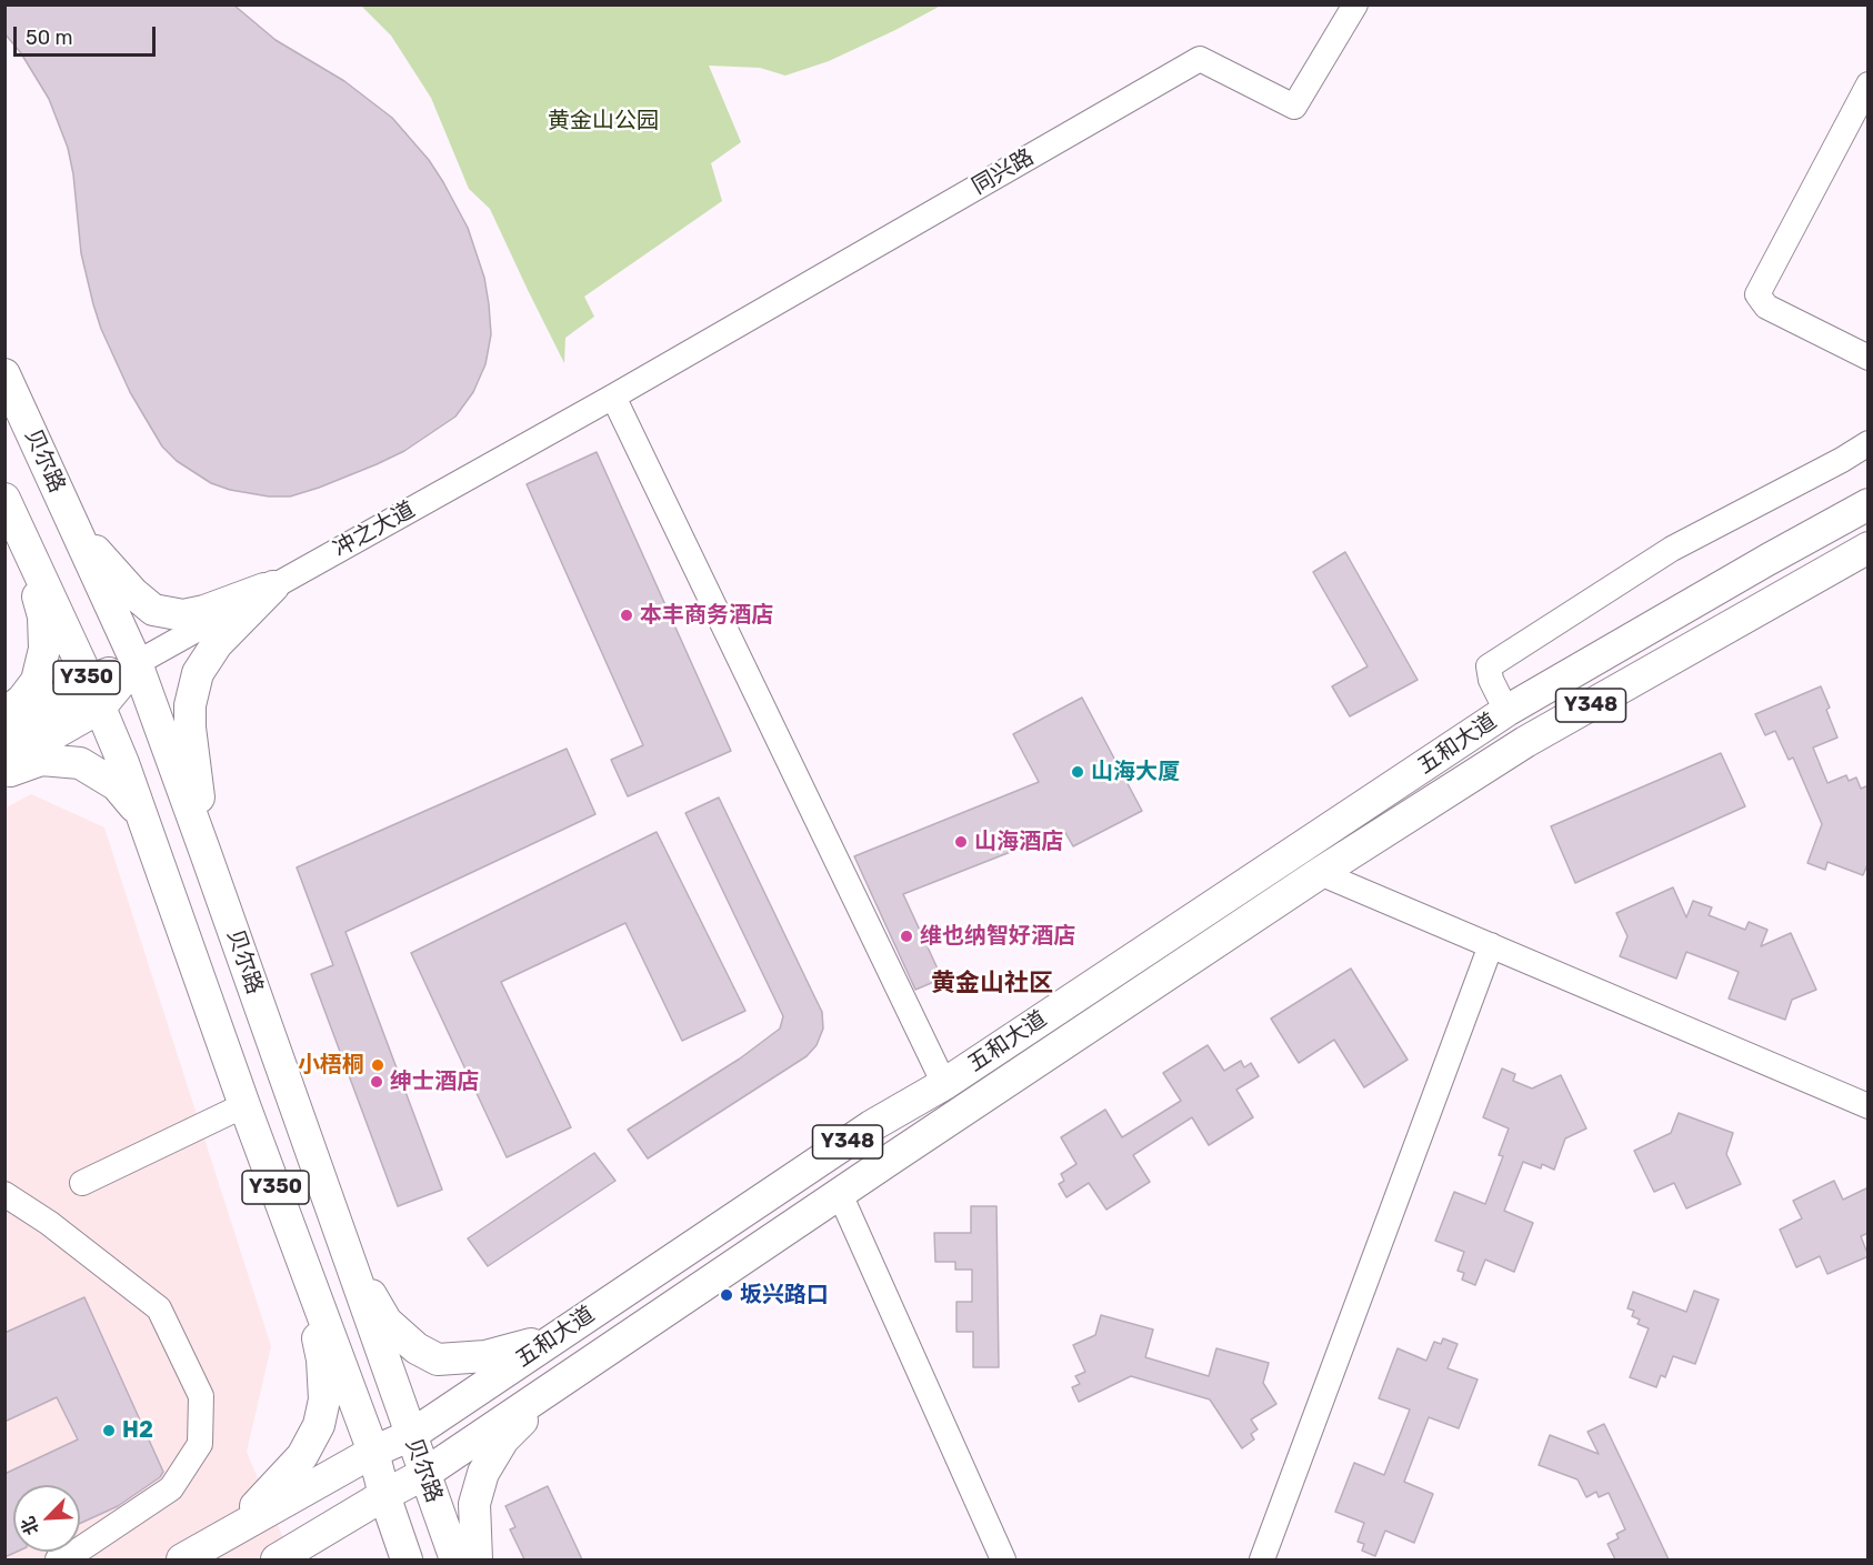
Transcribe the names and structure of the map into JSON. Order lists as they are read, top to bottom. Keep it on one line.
{"streets":{"main road":["贝尔路","冲之大道","Y350","Y348","五和大道"],"street":["同兴路"]},"crossings":[["同兴路","冲之大道"],["贝尔路","冲之大道"],["贝尔路","五和大道"]],"districts":["黄金山社区"],"parks":["黄金山公园"],"places":["本丰商务酒店","山海大厦","山海酒店","维也纳智好酒店","小梧桐","绅士酒店","坂兴路口","H2"],"scale_bar":"50 m","north":"bottom left"}
